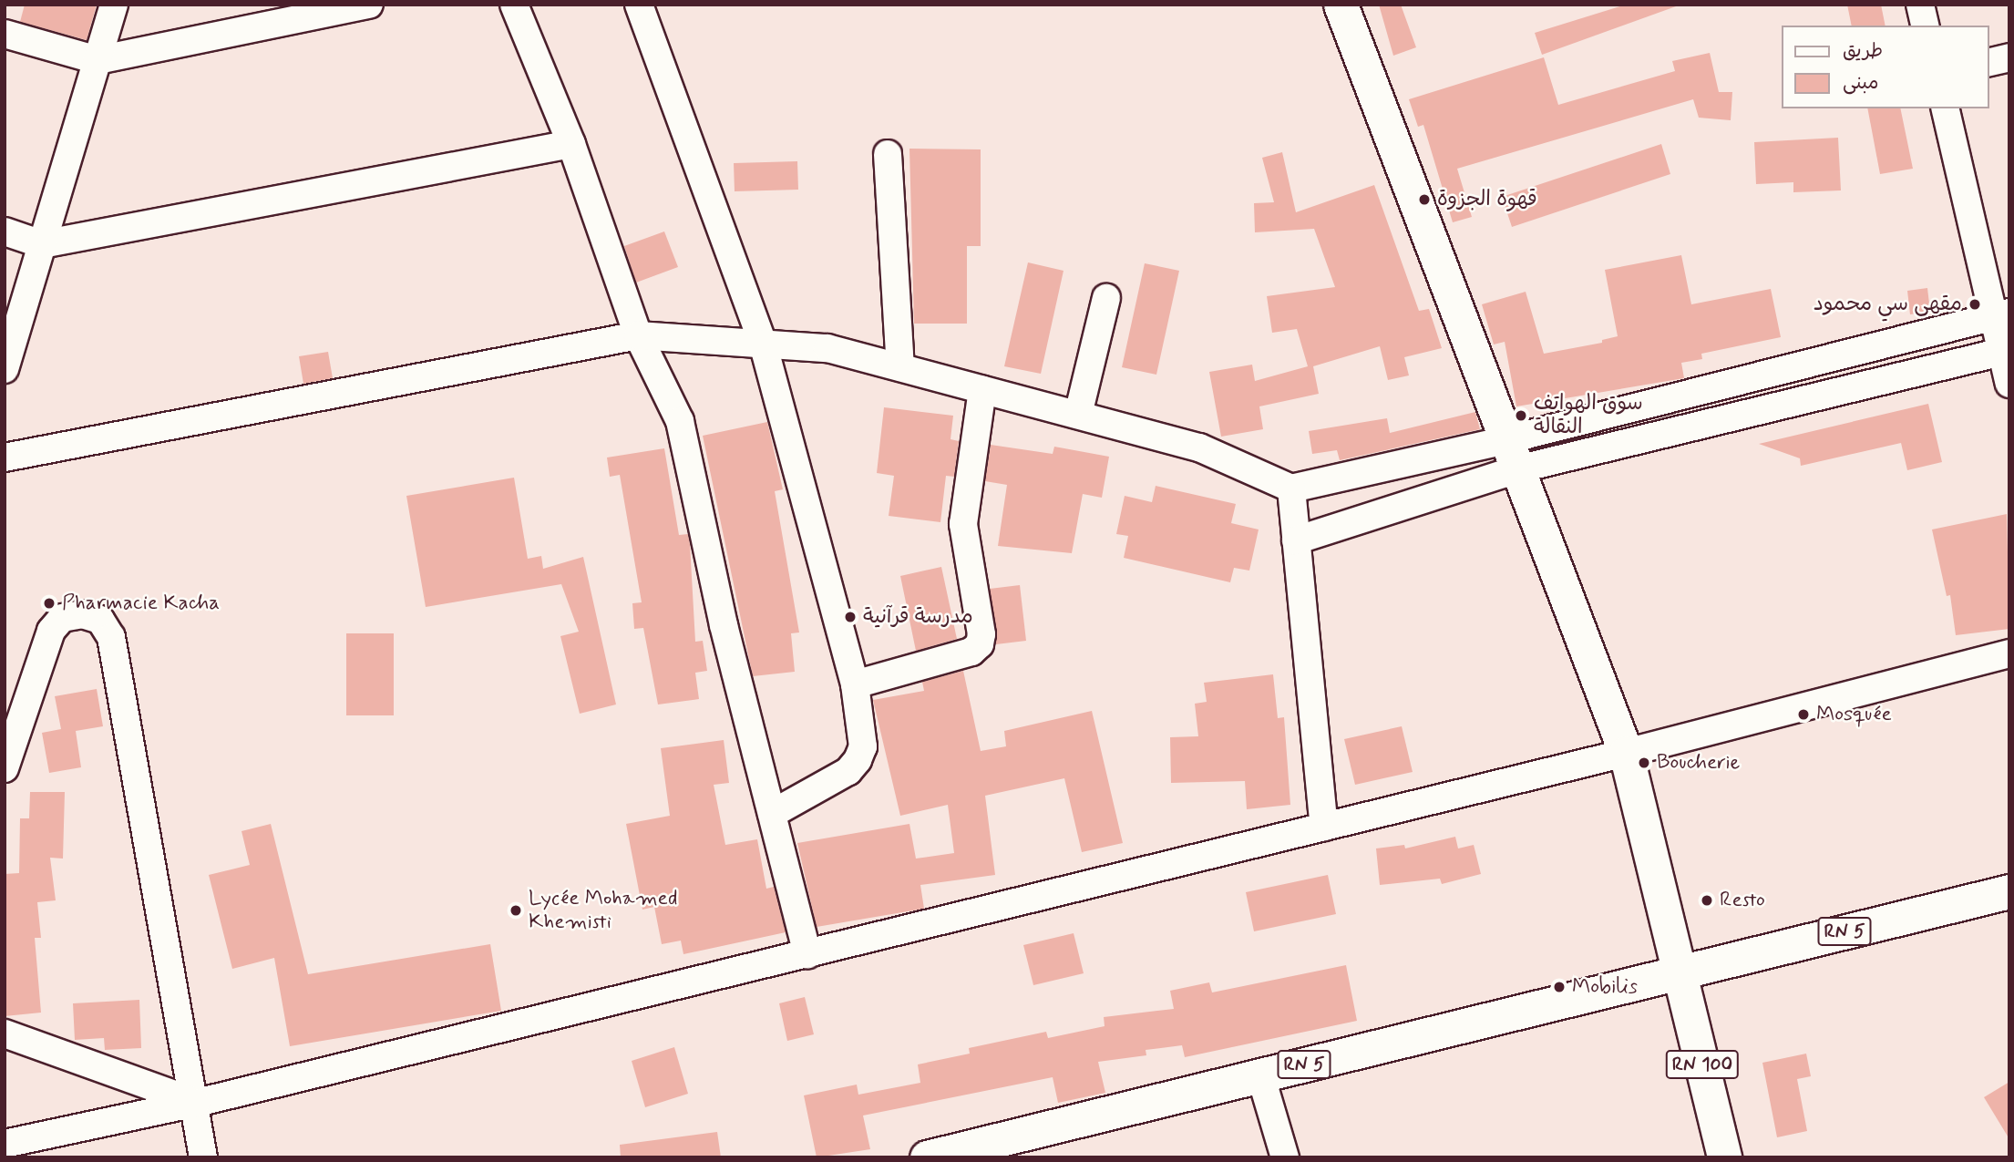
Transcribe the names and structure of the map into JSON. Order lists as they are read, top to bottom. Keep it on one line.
{"streets":{"main road":["RN 5","RN 100"]},"crossings":[["RN 5","RN 100"]],"places":["قهوة الجزوة","مقهى سي محمود","سوق الهواتف النقالة","Pharmacie Kacha","مدرسة قرآنية","Mosquée","Boucherie","Resto","Lycée Mohamed Khemisti","Mobilis"],"legend":["طريق","مبنى"]}
